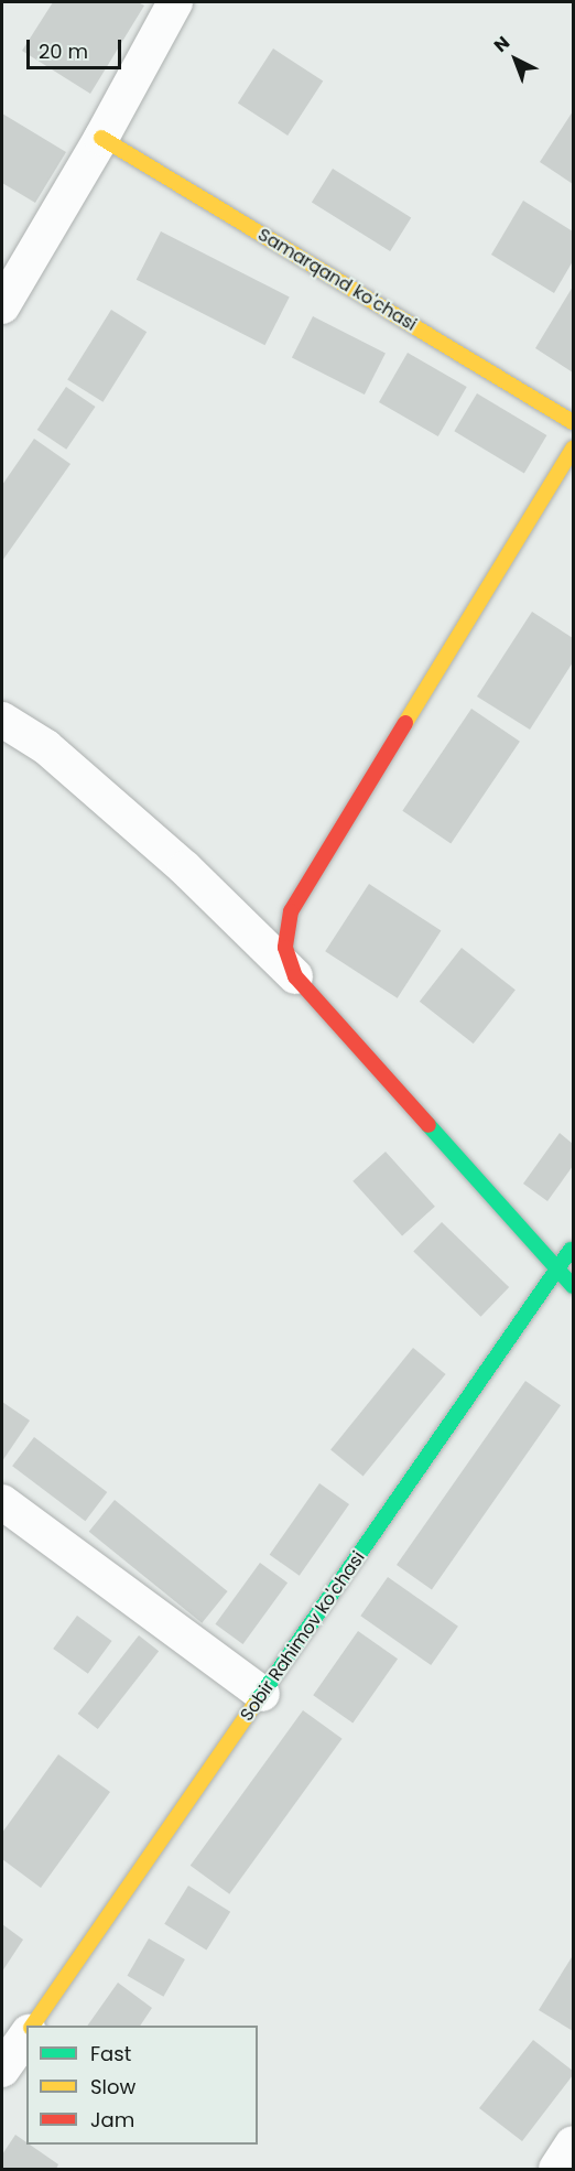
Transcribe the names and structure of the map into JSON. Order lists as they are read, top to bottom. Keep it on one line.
{"streets":{"street":["Samarqand ko'chasi","Sobir Rahimov ko'chasi"]},"legend":["Fast","Slow","Jam"],"scale_bar":"20 m","north":"top left"}
